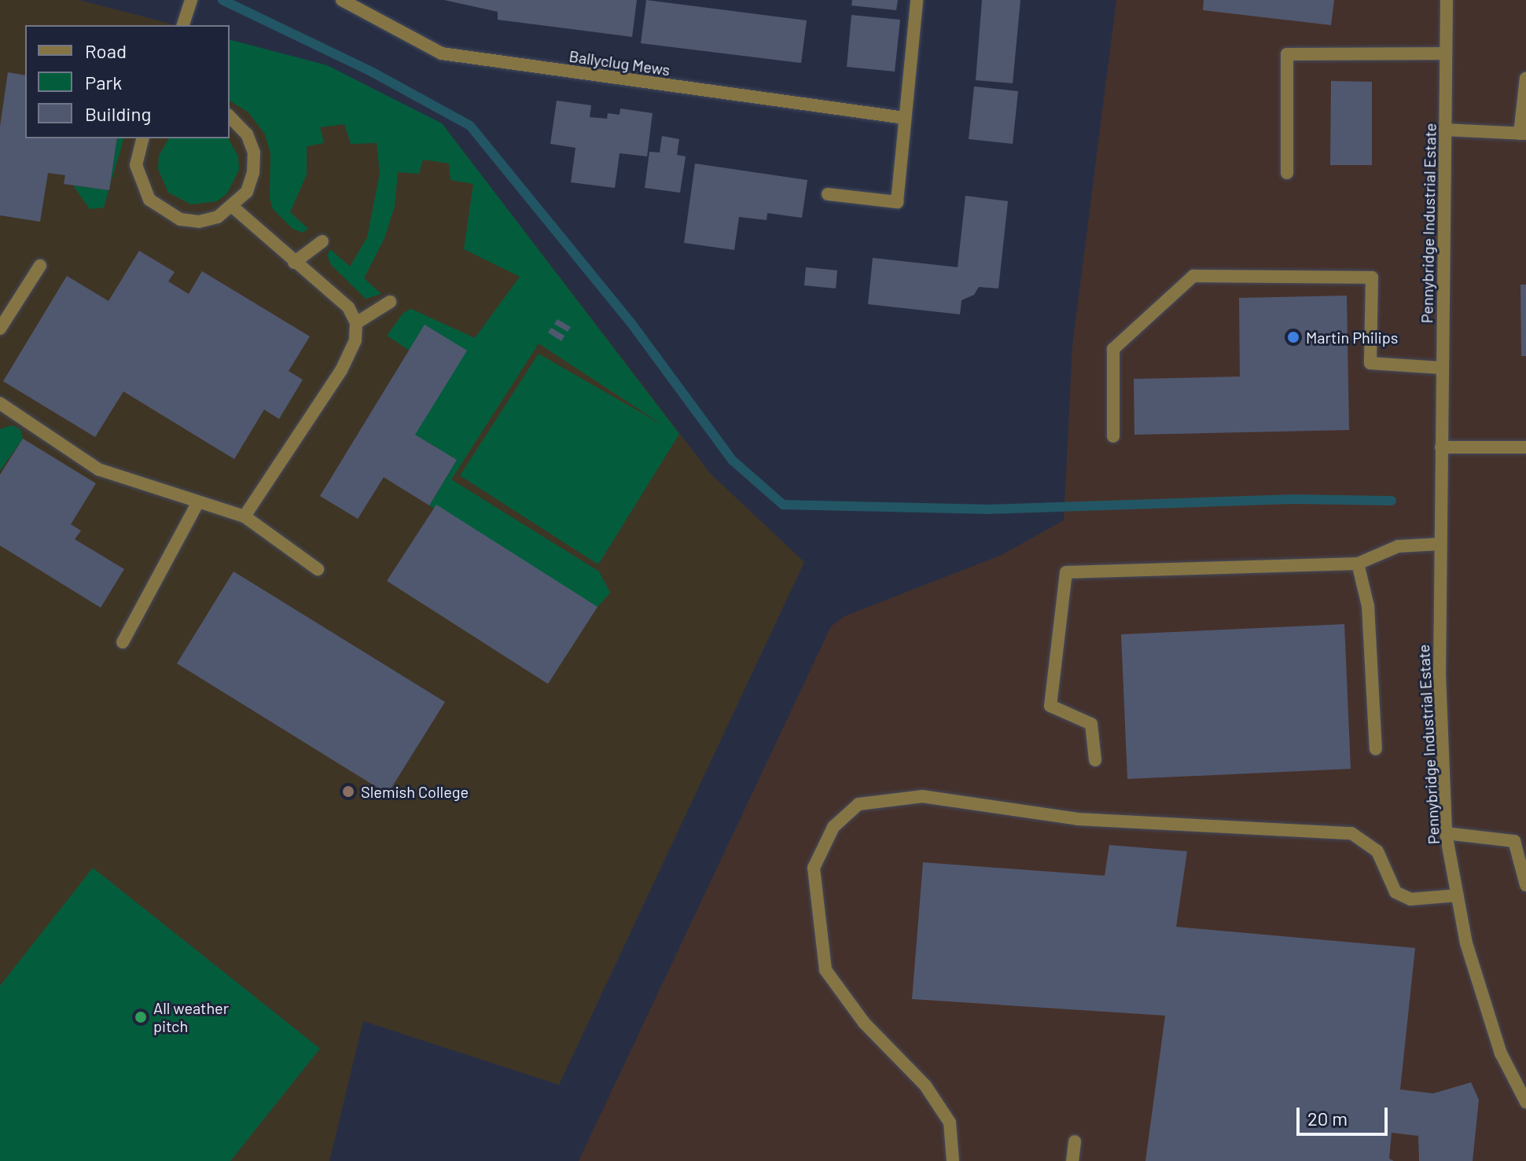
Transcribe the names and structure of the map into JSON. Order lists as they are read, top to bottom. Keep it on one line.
{"streets":{"street":["Ballyclug Mews","Pennybridge Industrial Estate"]},"places":["Martin Philips","Slemish College","All weather pitch"],"legend":["Road","Park","Building"],"scale_bar":"20 m"}
